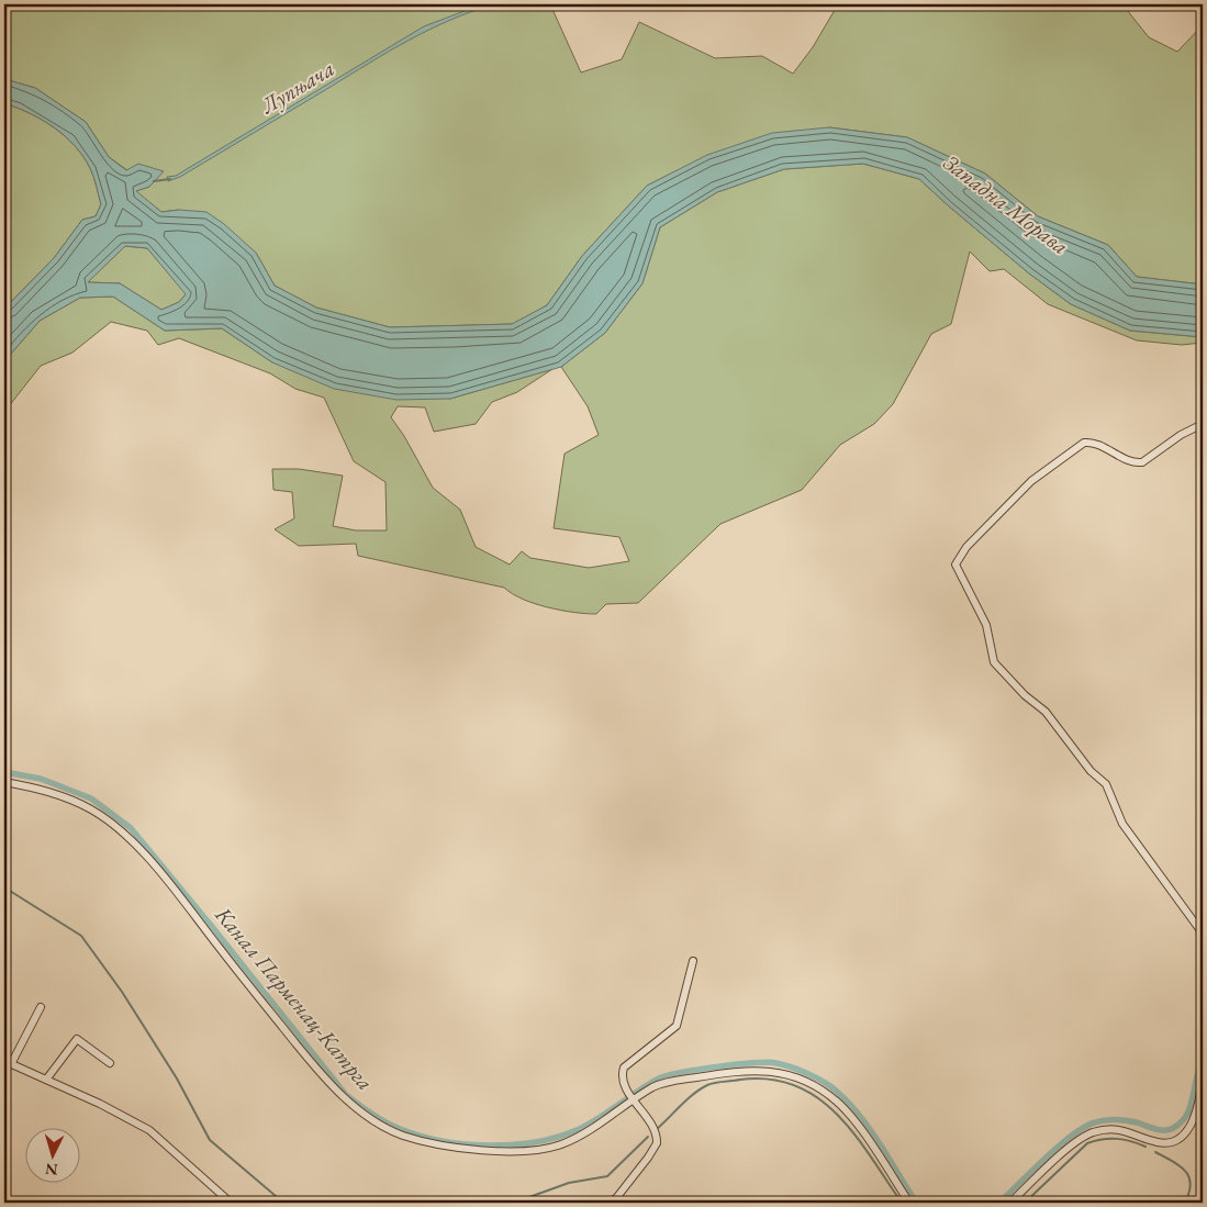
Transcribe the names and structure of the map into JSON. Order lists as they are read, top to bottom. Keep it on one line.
{"water":["Лупњача","Западна Морава","Канал Парменац-Катрга"],"north":"bottom"}
